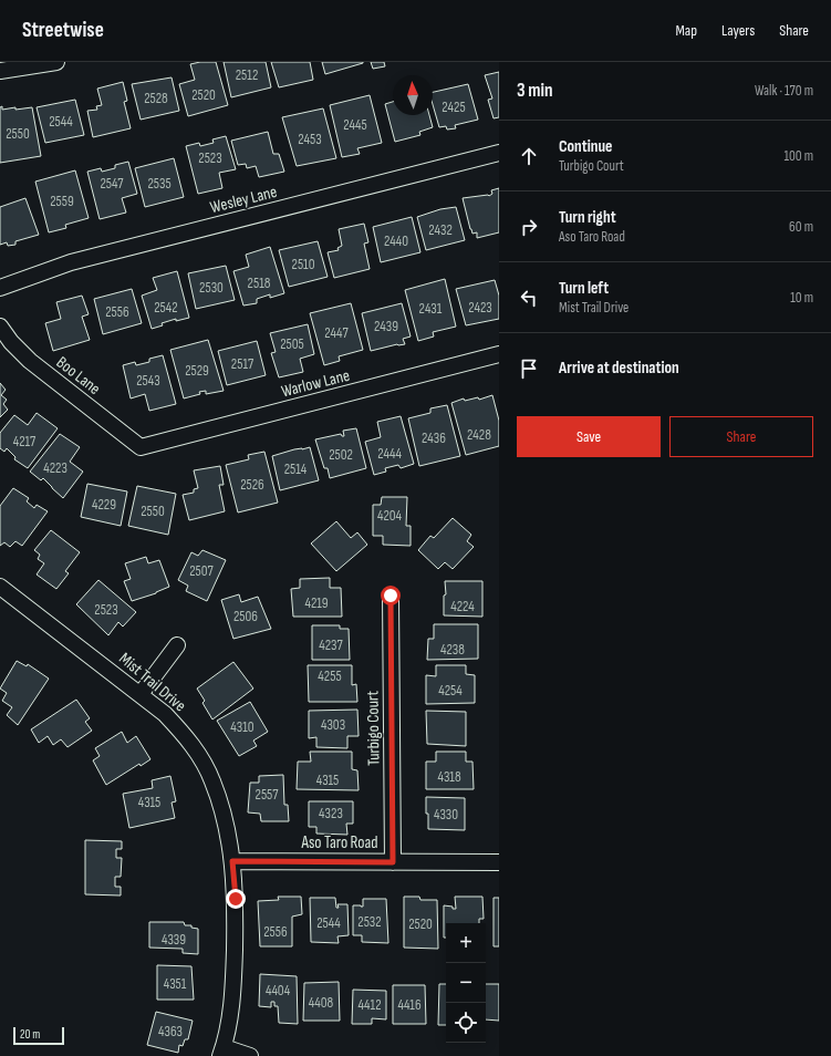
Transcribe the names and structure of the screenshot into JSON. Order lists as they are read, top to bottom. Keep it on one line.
{"streets":{"street":["Wesley Lane","Boo Lane","Warlow Lane","Mist Trail Drive","Turbigo Court","Aso Taro Road"]},"crossings":[["Boo Lane","Warlow Lane"],["Mist Trail Drive","Aso Taro Road"],["Turbigo Court","Aso Taro Road"]],"house_numbers":["2512","2520","2528","2425","2544","2445","2550","2453","2523","2547","2535","2559","2432","2440","2510","2518","2530","2542","2423","2431","2556","2439","2447","2505","2517","2529","2543","2428","2436","4217","2444","2502","4223","2514","2526","4229","2550","4204","2507","4219","4224","2523","2506","4237","4238","4255","4254","4303","4310","4318","4315","2557","4315","4323","4330","2532","2544","2520","2556","4339","4351","4404","4408","4412","4416","4363"],"scale_bar":"20 m","north":"top","page":{"header":"Streetwise","nav":["Map","Layers","Share"],"heading":["3 min","Walk · 170 m"],"list":[["Continue","Turbigo Court","100 m"],["Turn right","Aso Taro Road","60 m"],["Turn left","Mist Trail Drive","10 m"],"Arrive at destination"],"buttons":["Save","Share"],"map_buttons":["+","−"],"scale":"20 m"}}
